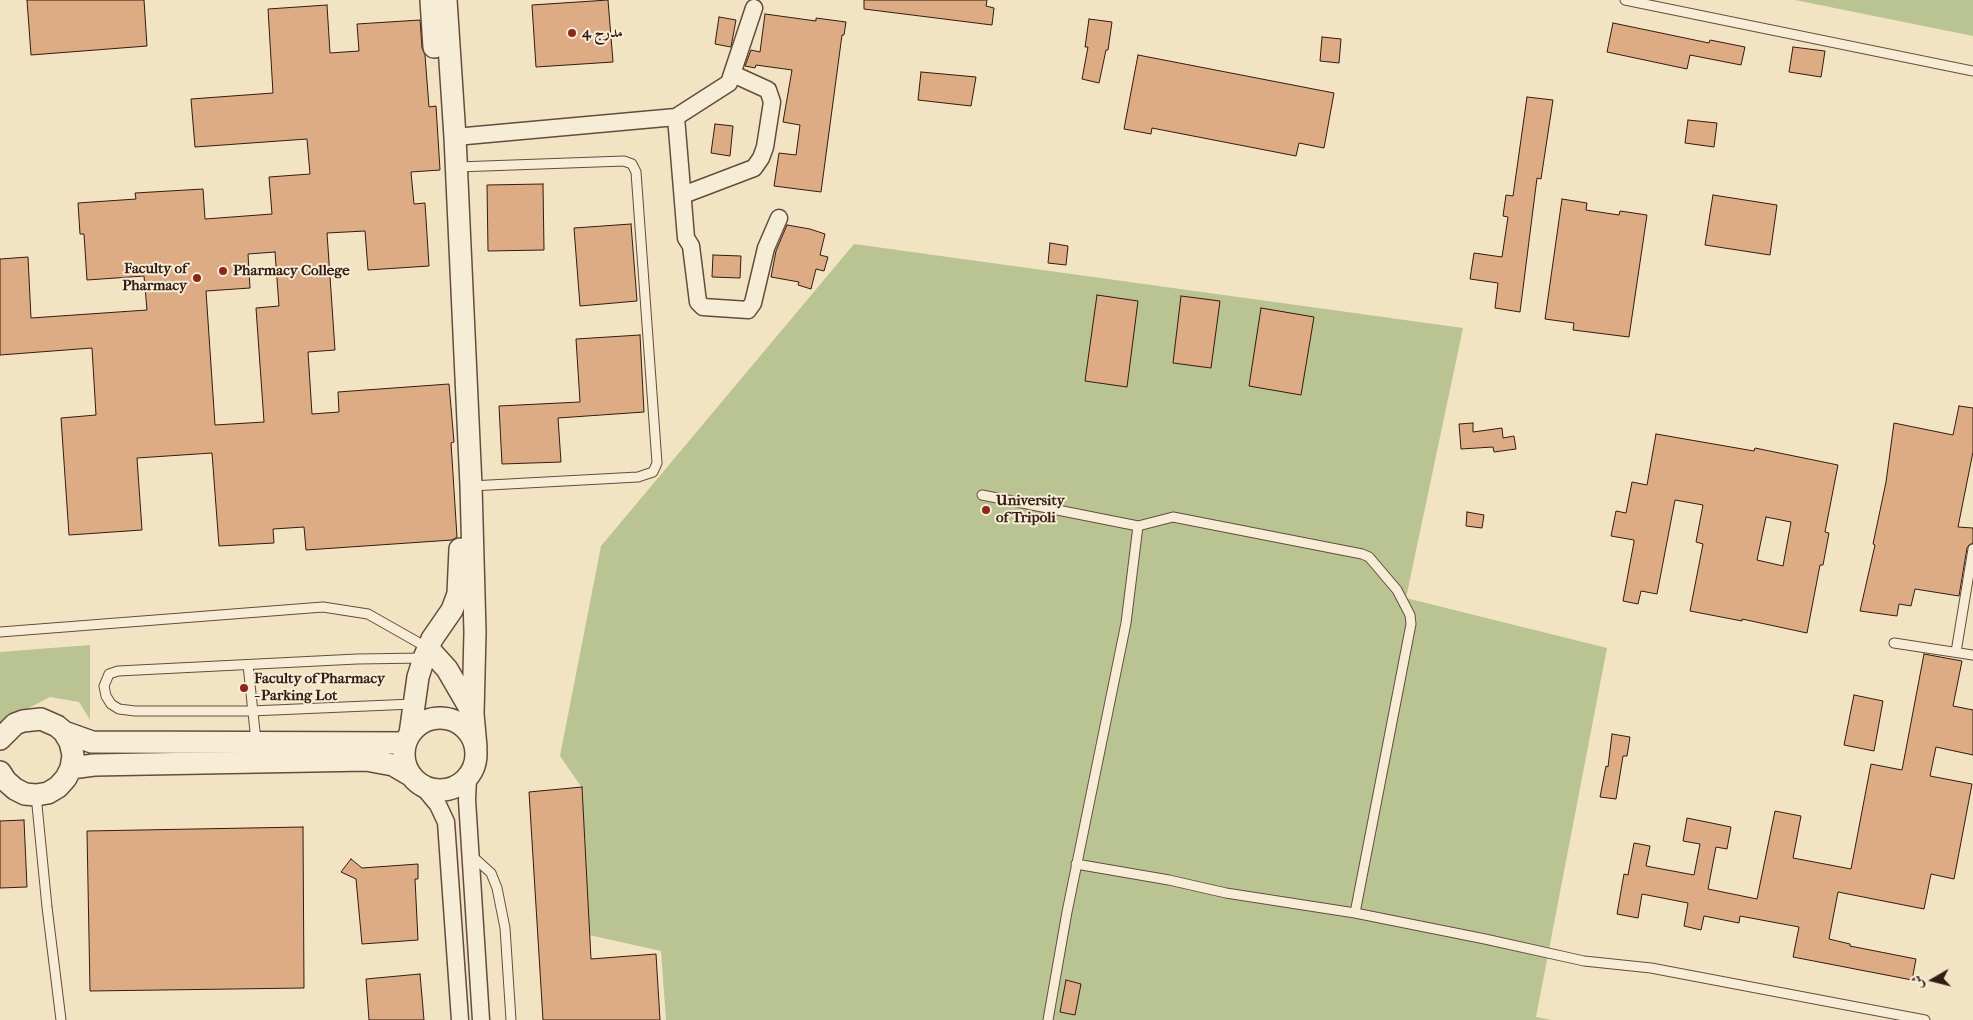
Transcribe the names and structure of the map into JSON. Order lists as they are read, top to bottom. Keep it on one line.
{"places":["مدرج 4","Pharmacy College","Faculty of Pharmacy","University of Tripoli","Faculty of Pharmacy - Parking Lot"],"north":"left"}
